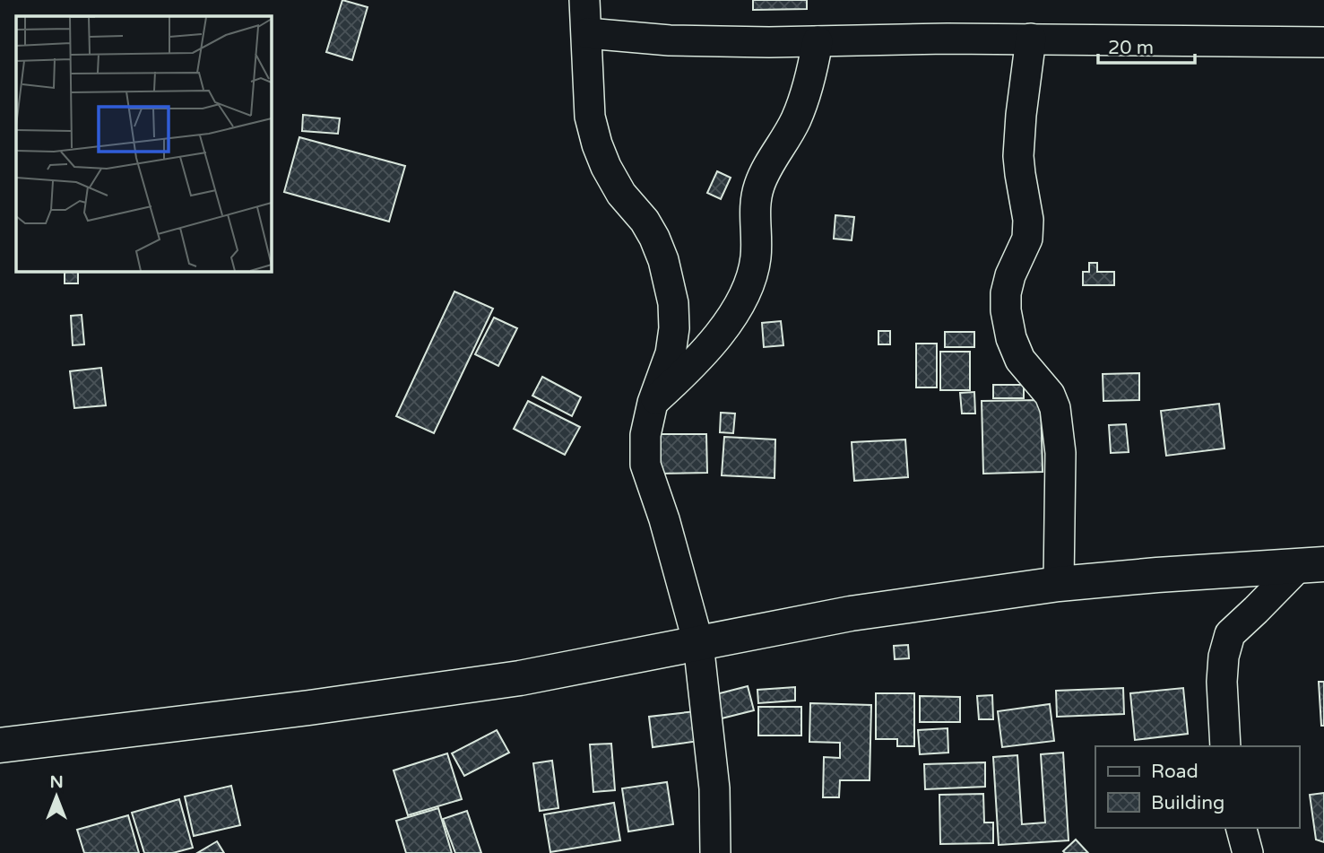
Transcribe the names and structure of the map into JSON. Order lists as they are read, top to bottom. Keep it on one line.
{"legend":["Road","Building"],"scale_bar":"20 m","north":"top"}
